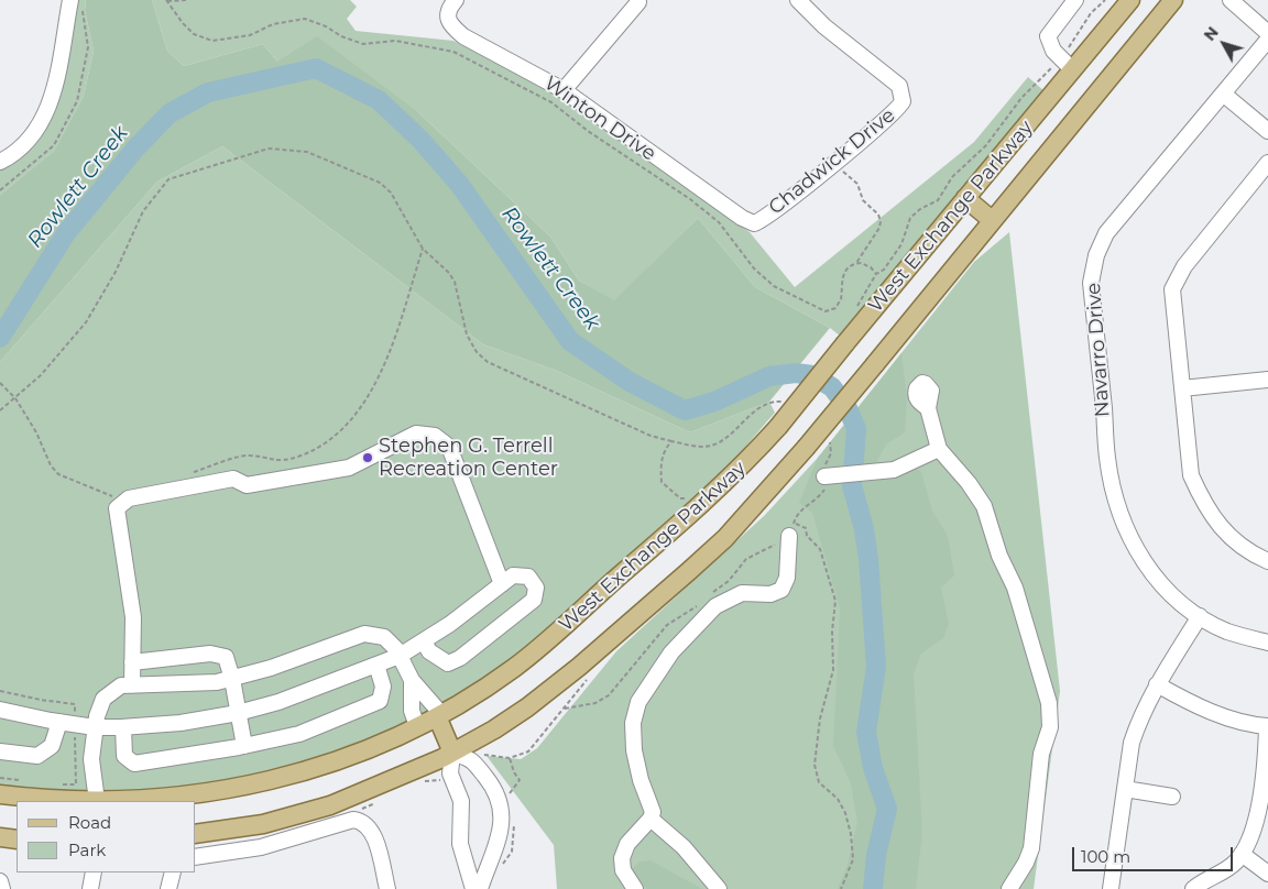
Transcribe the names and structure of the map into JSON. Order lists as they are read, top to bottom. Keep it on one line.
{"streets":{"main road":["West Exchange Parkway"],"street":["Winton Drive","Chadwick Drive","Navarro Drive"]},"crossings":[["Winton Drive","Chadwick Drive"]],"water":["Rowlett Creek"],"places":["Stephen G. Terrell Recreation Center"],"legend":["Road","Park"],"scale_bar":"100 m","north":"top left"}
